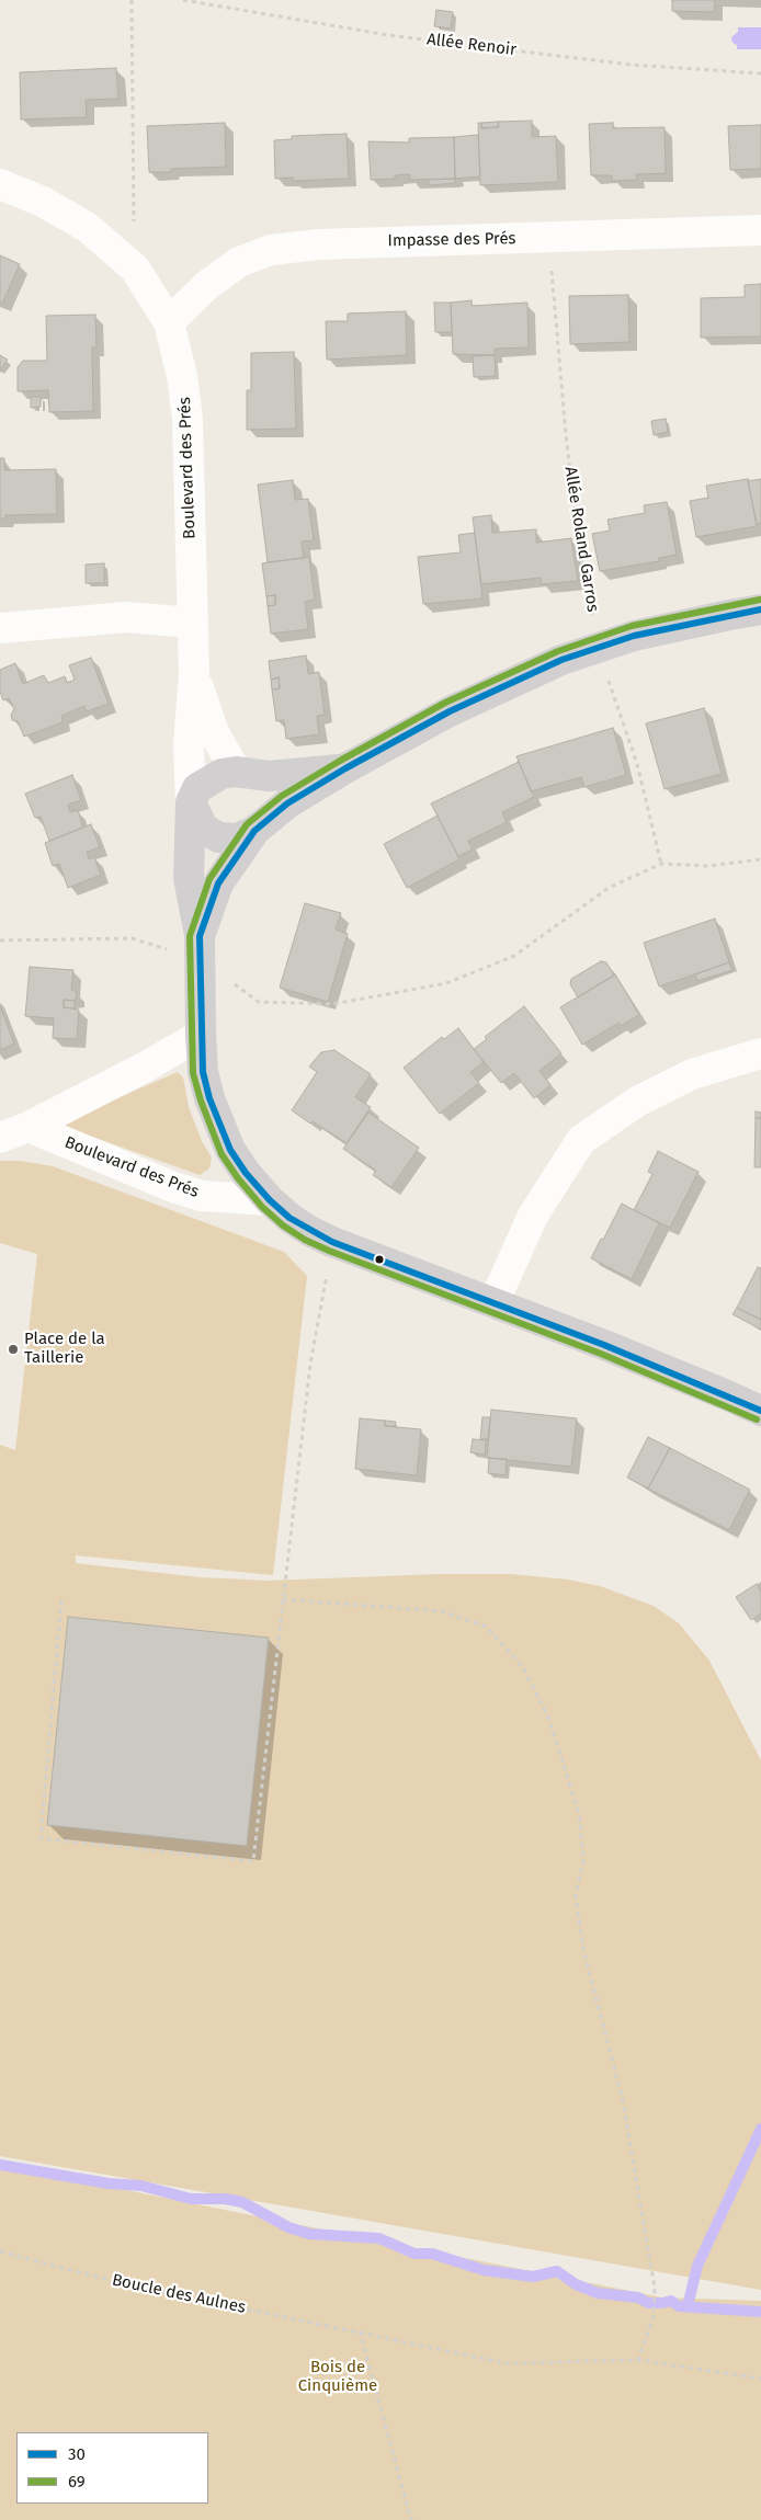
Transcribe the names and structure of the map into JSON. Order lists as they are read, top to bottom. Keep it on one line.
{"streets":{"street":["Impasse des Prés","Boulevard des Prés"],"path":["Allée Renoir","Allée Roland Garros","Boucle des Aulnes"]},"crossings":[["Impasse des Prés","Boulevard des Prés"],["Impasse des Prés","Allée Roland Garros"]],"parks":["Bois de Cinquième"],"places":["Place de la Taillerie"],"lines":["transit line 69","transit line 30"],"legend":["30","69"]}
